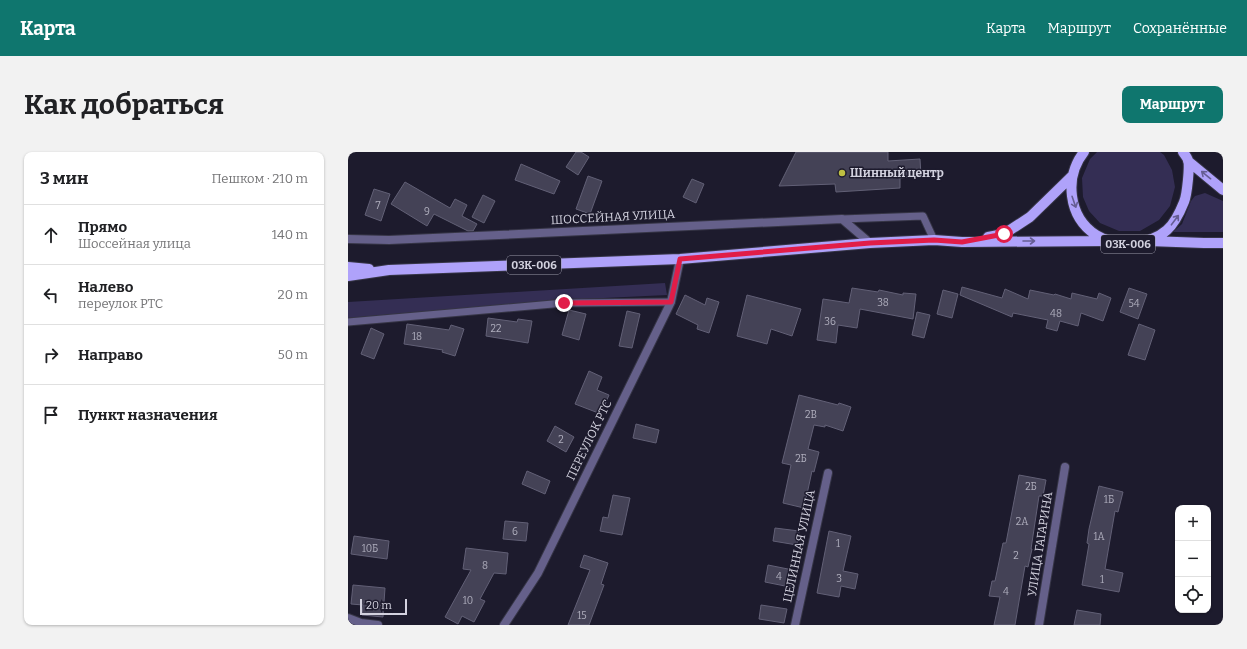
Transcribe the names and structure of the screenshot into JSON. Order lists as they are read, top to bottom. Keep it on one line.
{"streets":{"main road":["03К-006"],"street":["ШОССЕЙНАЯ УЛИЦА","ПЕРЕУЛОК РТС","УЛИЦА ГАГАРИНА","ЦЕЛИННАЯ УЛИЦА"]},"crossings":[["03К-006","ПЕРЕУЛОК РТС"]],"places":["Шинный центр"],"house_numbers":["7","9","38","54","48","36","22","18","2В","2","2Б","2Б","1Б","2А","6","1А","1","10Б","2","8","4","3","1","4","10","15"],"scale_bar":"20 m","page":{"header":"Карта","nav":["Карта","Маршрут","Сохранённые"],"buttons":"Маршрут","title":"Как добраться","heading":["3 мин","Пешком · 210 m"],"list":[["Прямо","Шоссейная улица","140 m"],["Налево","переулок РТС","20 m"],["Направо","50 m"],"Пункт назначения"],"map_buttons":["+","−"],"scale":"20 m"}}
